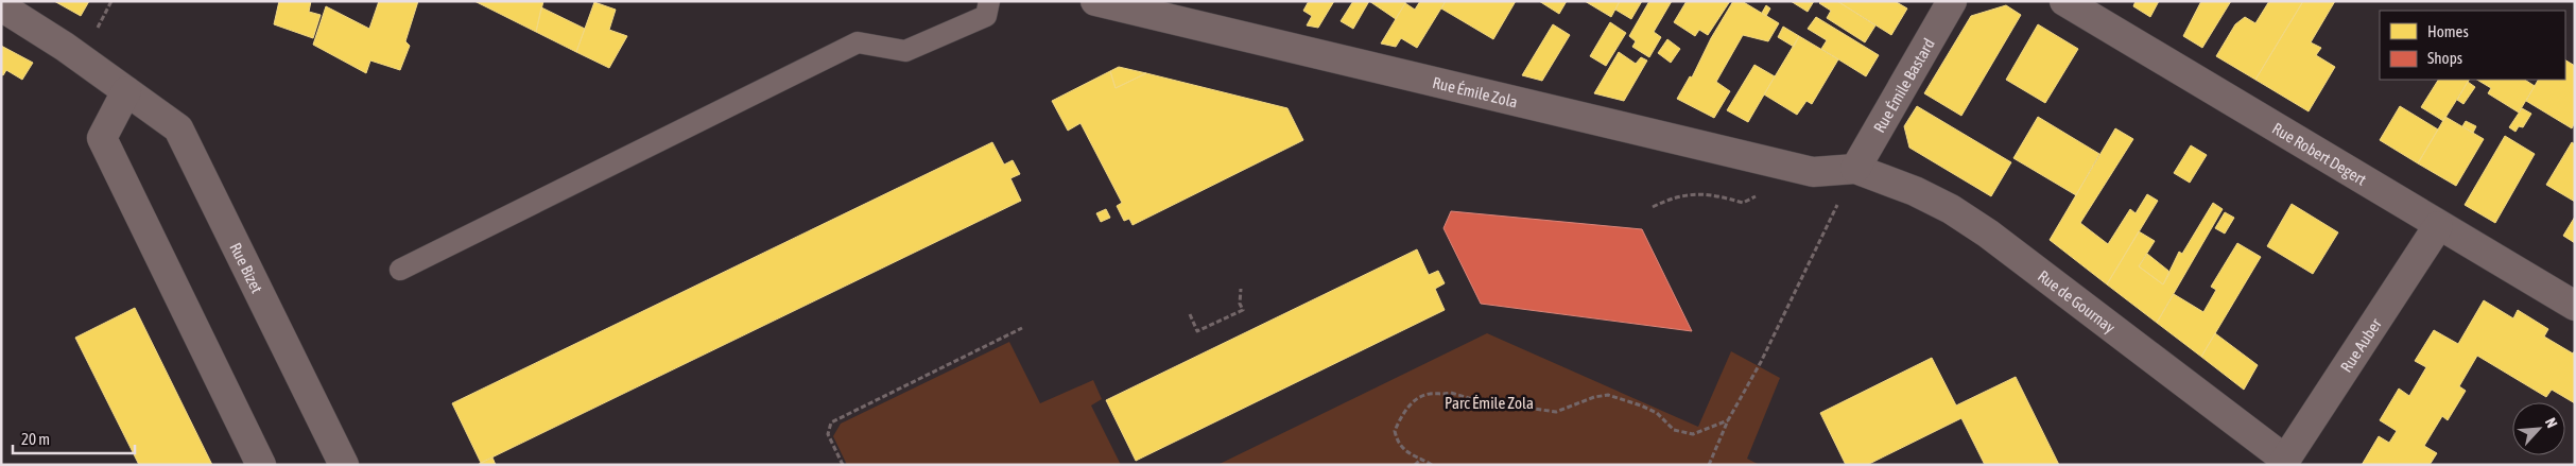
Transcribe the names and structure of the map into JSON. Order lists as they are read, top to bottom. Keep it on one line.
{"streets":{"street":["Rue Émile Bastard","Rue Émile Zola","Rue Robert Degert","Rue Bizet","Rue de Gournay","Rue Auber"]},"crossings":[["Rue Émile Bastard","Rue Émile Zola"],["Rue Émile Bastard","Rue de Gournay"],["Rue Émile Zola","Rue de Gournay"],["Rue Robert Degert","Rue Auber"],["Rue de Gournay","Rue Auber"]],"parks":["Parc Émile Zola"],"legend":["Homes","Shops"],"scale_bar":"20 m","north":"top right"}
